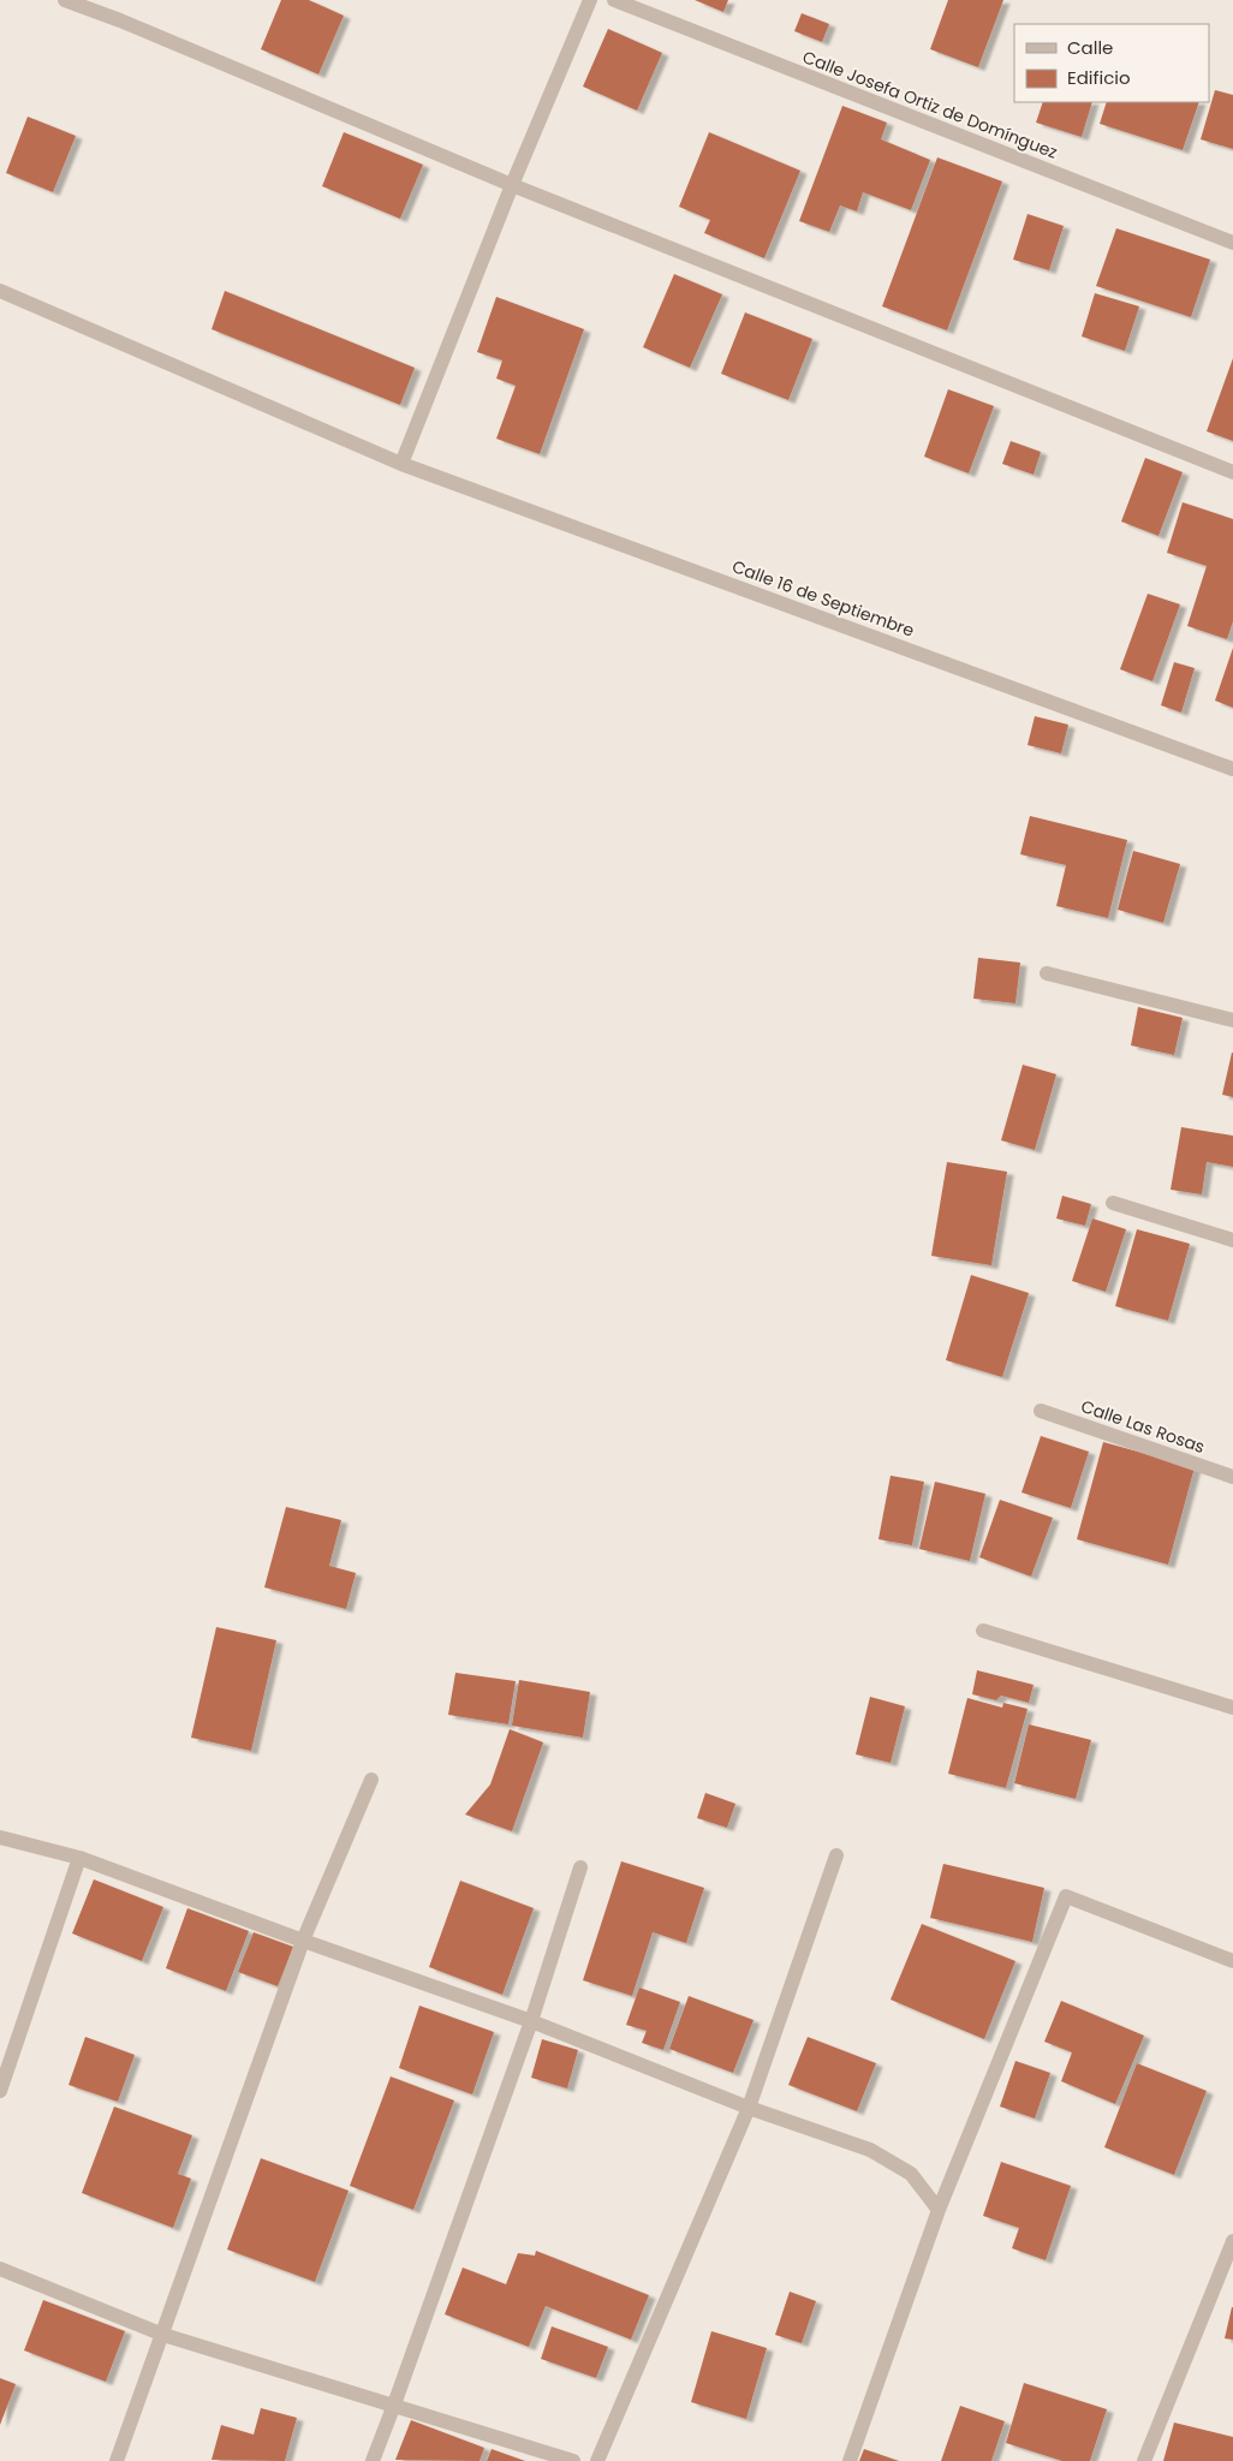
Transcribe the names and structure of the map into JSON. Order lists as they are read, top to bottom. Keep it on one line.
{"streets":{"street":["Calle Josefa Ortiz de Domínguez","Calle 16 de Septiembre","Calle Las Rosas"]},"legend":["Calle","Edificio"]}
